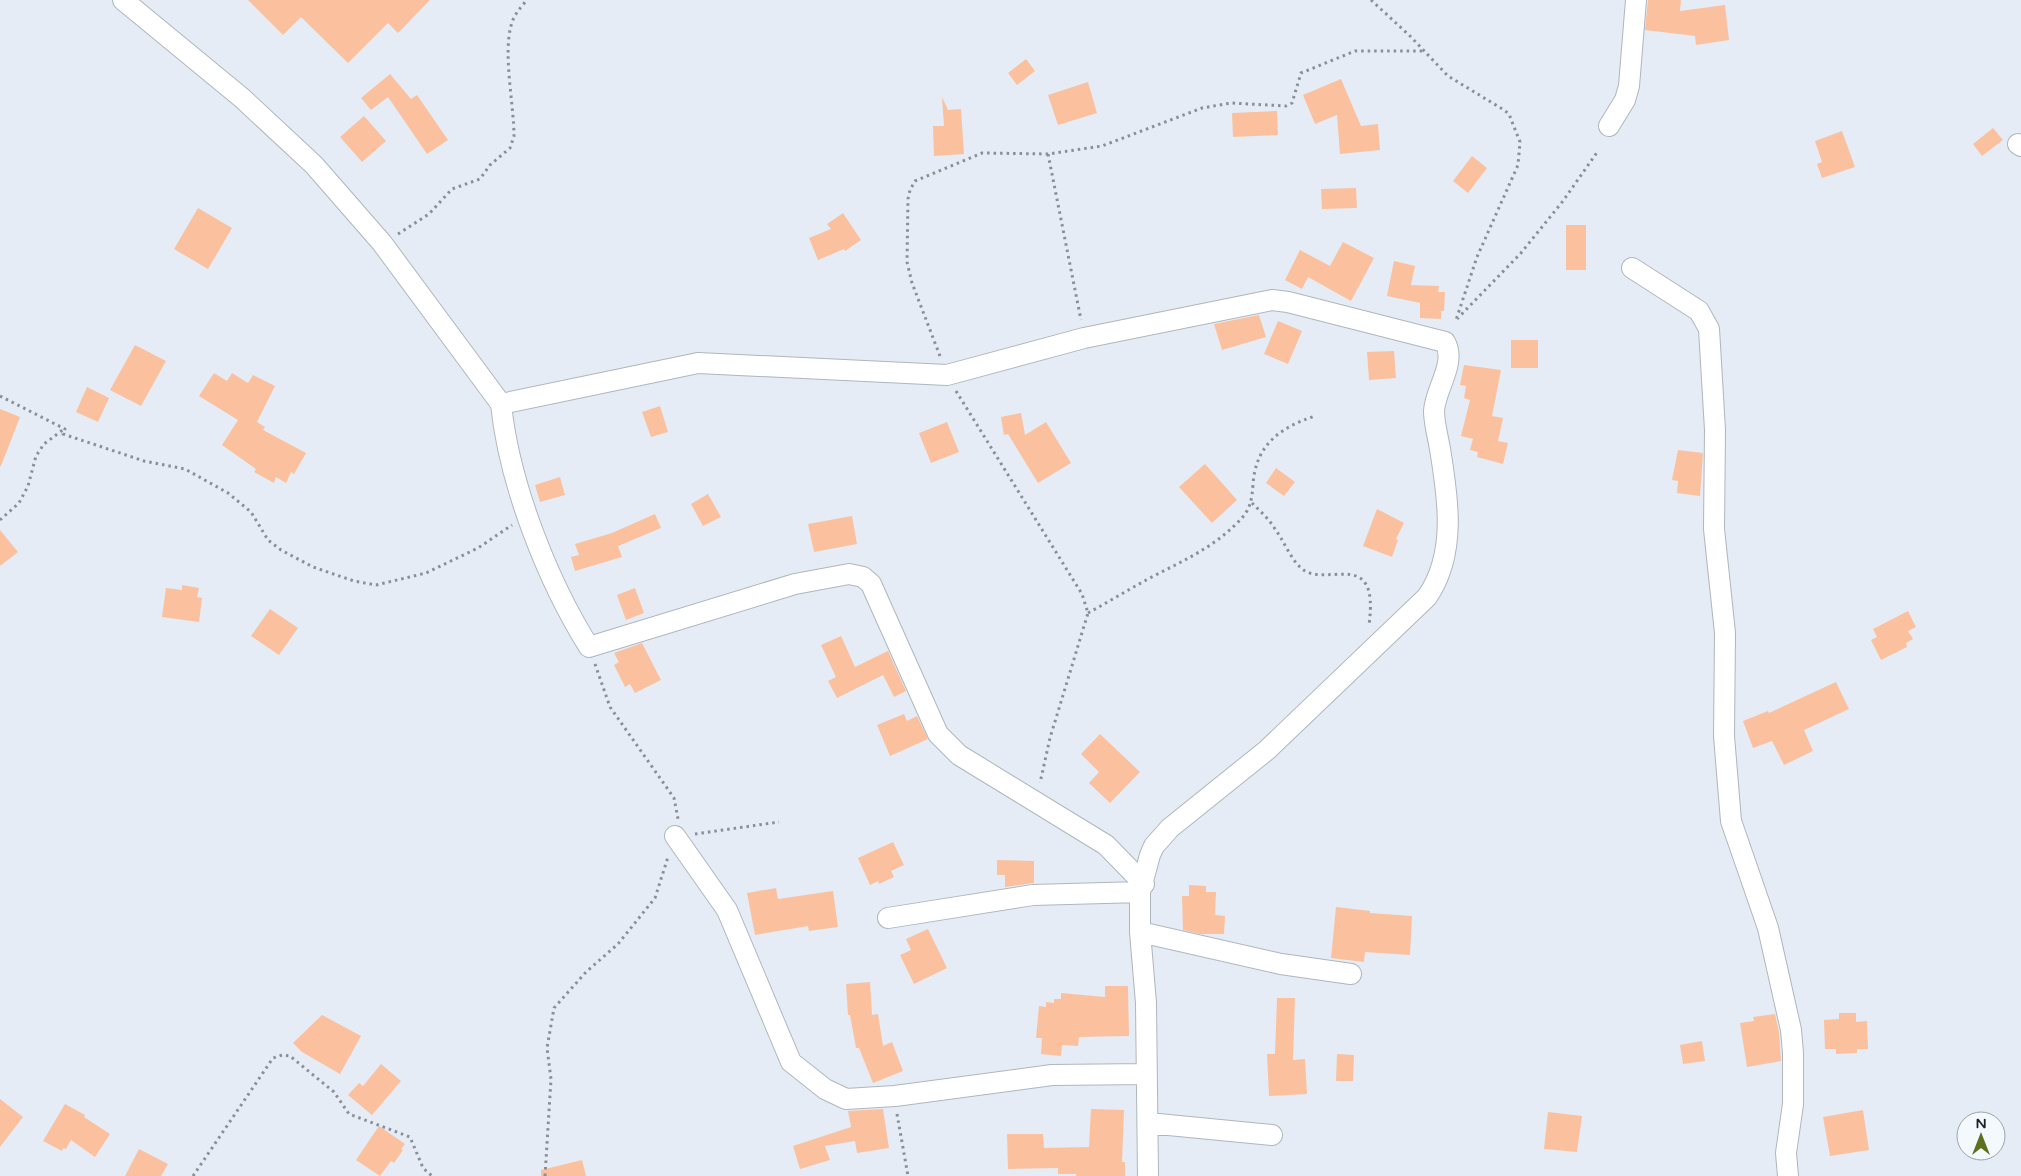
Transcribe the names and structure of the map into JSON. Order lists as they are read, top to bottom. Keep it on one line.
{"north":"top"}
